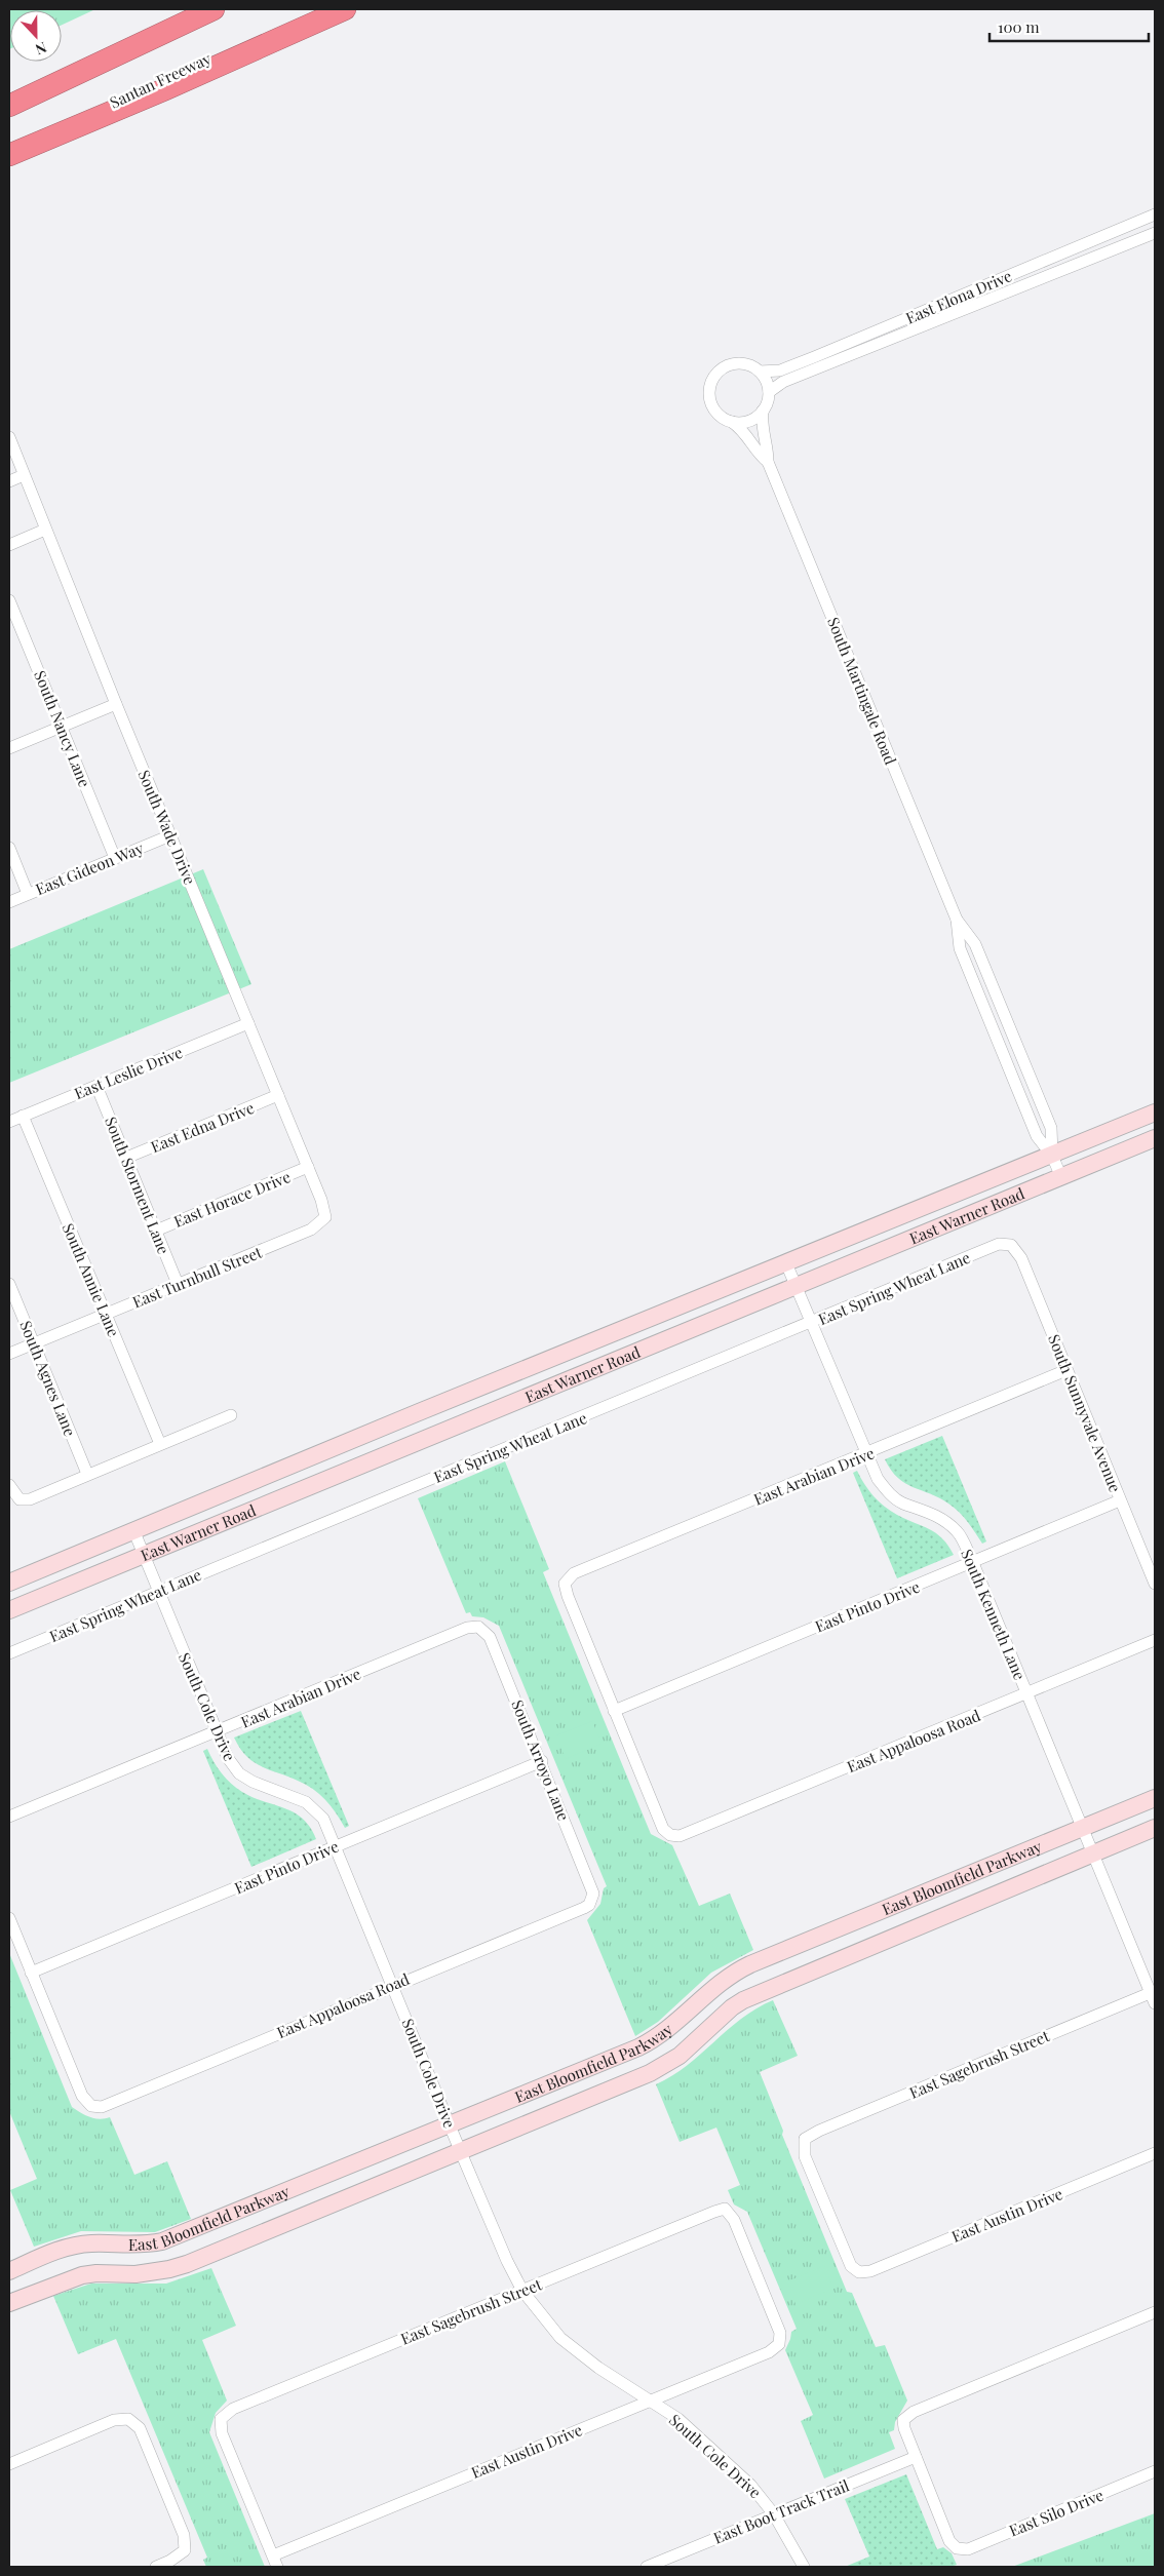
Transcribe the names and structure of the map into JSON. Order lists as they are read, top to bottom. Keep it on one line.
{"streets":{"highway":["Santan Freeway"],"main road":["East Warner Road","East Bloomfield Parkway"],"street":["East Elona Drive","South Martingale Road","South Nancy Lane","South Wade Drive","East Gideon Way","East Leslie Drive","East Edna Drive","South Storment Lane","East Horace Drive","East Turnbull Street","South Annie Lane","East Spring Wheat Lane","South Agnes Lane","South Sunnyvale Avenue","East Arabian Drive","East Pinto Drive","South Kenneth Lane","South Cole Drive","East Appaloosa Road","South Arroyo Lane","East Sagebrush Street","East Austin Drive","East Boot Track Trail","East Silo Drive"]},"crossings":[["East Elona Drive","South Martingale Road"],["South Martingale Road","East Warner Road"],["South Nancy Lane","East Gideon Way"],["South Wade Drive","East Gideon Way"],["South Wade Drive","East Leslie Drive"],["South Wade Drive","East Edna Drive"],["South Wade Drive","East Horace Drive"],["South Wade Drive","East Turnbull Street"],["East Leslie Drive","South Storment Lane"],["East Leslie Drive","South Annie Lane"],["East Edna Drive","South Storment Lane"],["South Storment Lane","East Horace Drive"],["South Storment Lane","East Turnbull Street"],["East Warner Road","South Kenneth Lane"],["East Warner Road","South Cole Drive"],["East Turnbull Street","South Annie Lane"],["East Turnbull Street","South Agnes Lane"],["East Spring Wheat Lane","South Sunnyvale Avenue"],["East Spring Wheat Lane","South Kenneth Lane"],["East Spring Wheat Lane","South Cole Drive"],["South Sunnyvale Avenue","East Arabian Drive"],["South Sunnyvale Avenue","East Pinto Drive"],["East Arabian Drive","East Pinto Drive"],["East Arabian Drive","South Kenneth Lane"],["East Arabian Drive","South Cole Drive"],["East Arabian Drive","East Appaloosa Road"],["East Arabian Drive","South Arroyo Lane"],["East Pinto Drive","South Kenneth Lane"],["East Pinto Drive","South Cole Drive"],["East Pinto Drive","East Appaloosa Road"],["East Pinto Drive","South Arroyo Lane"],["South Kenneth Lane","East Appaloosa Road"],["South Kenneth Lane","East Bloomfield Parkway"],["South Kenneth Lane","East Sagebrush Street"],["South Cole Drive","East Appaloosa Road"],["South Cole Drive","East Bloomfield Parkway"],["South Cole Drive","East Sagebrush Street"],["South Cole Drive","East Austin Drive"],["South Cole Drive","East Boot Track Trail"],["East Appaloosa Road","South Arroyo Lane"],["East Sagebrush Street","East Austin Drive"],["East Boot Track Trail","East Silo Drive"]],"scale_bar":"100 m","north":"bottom"}
